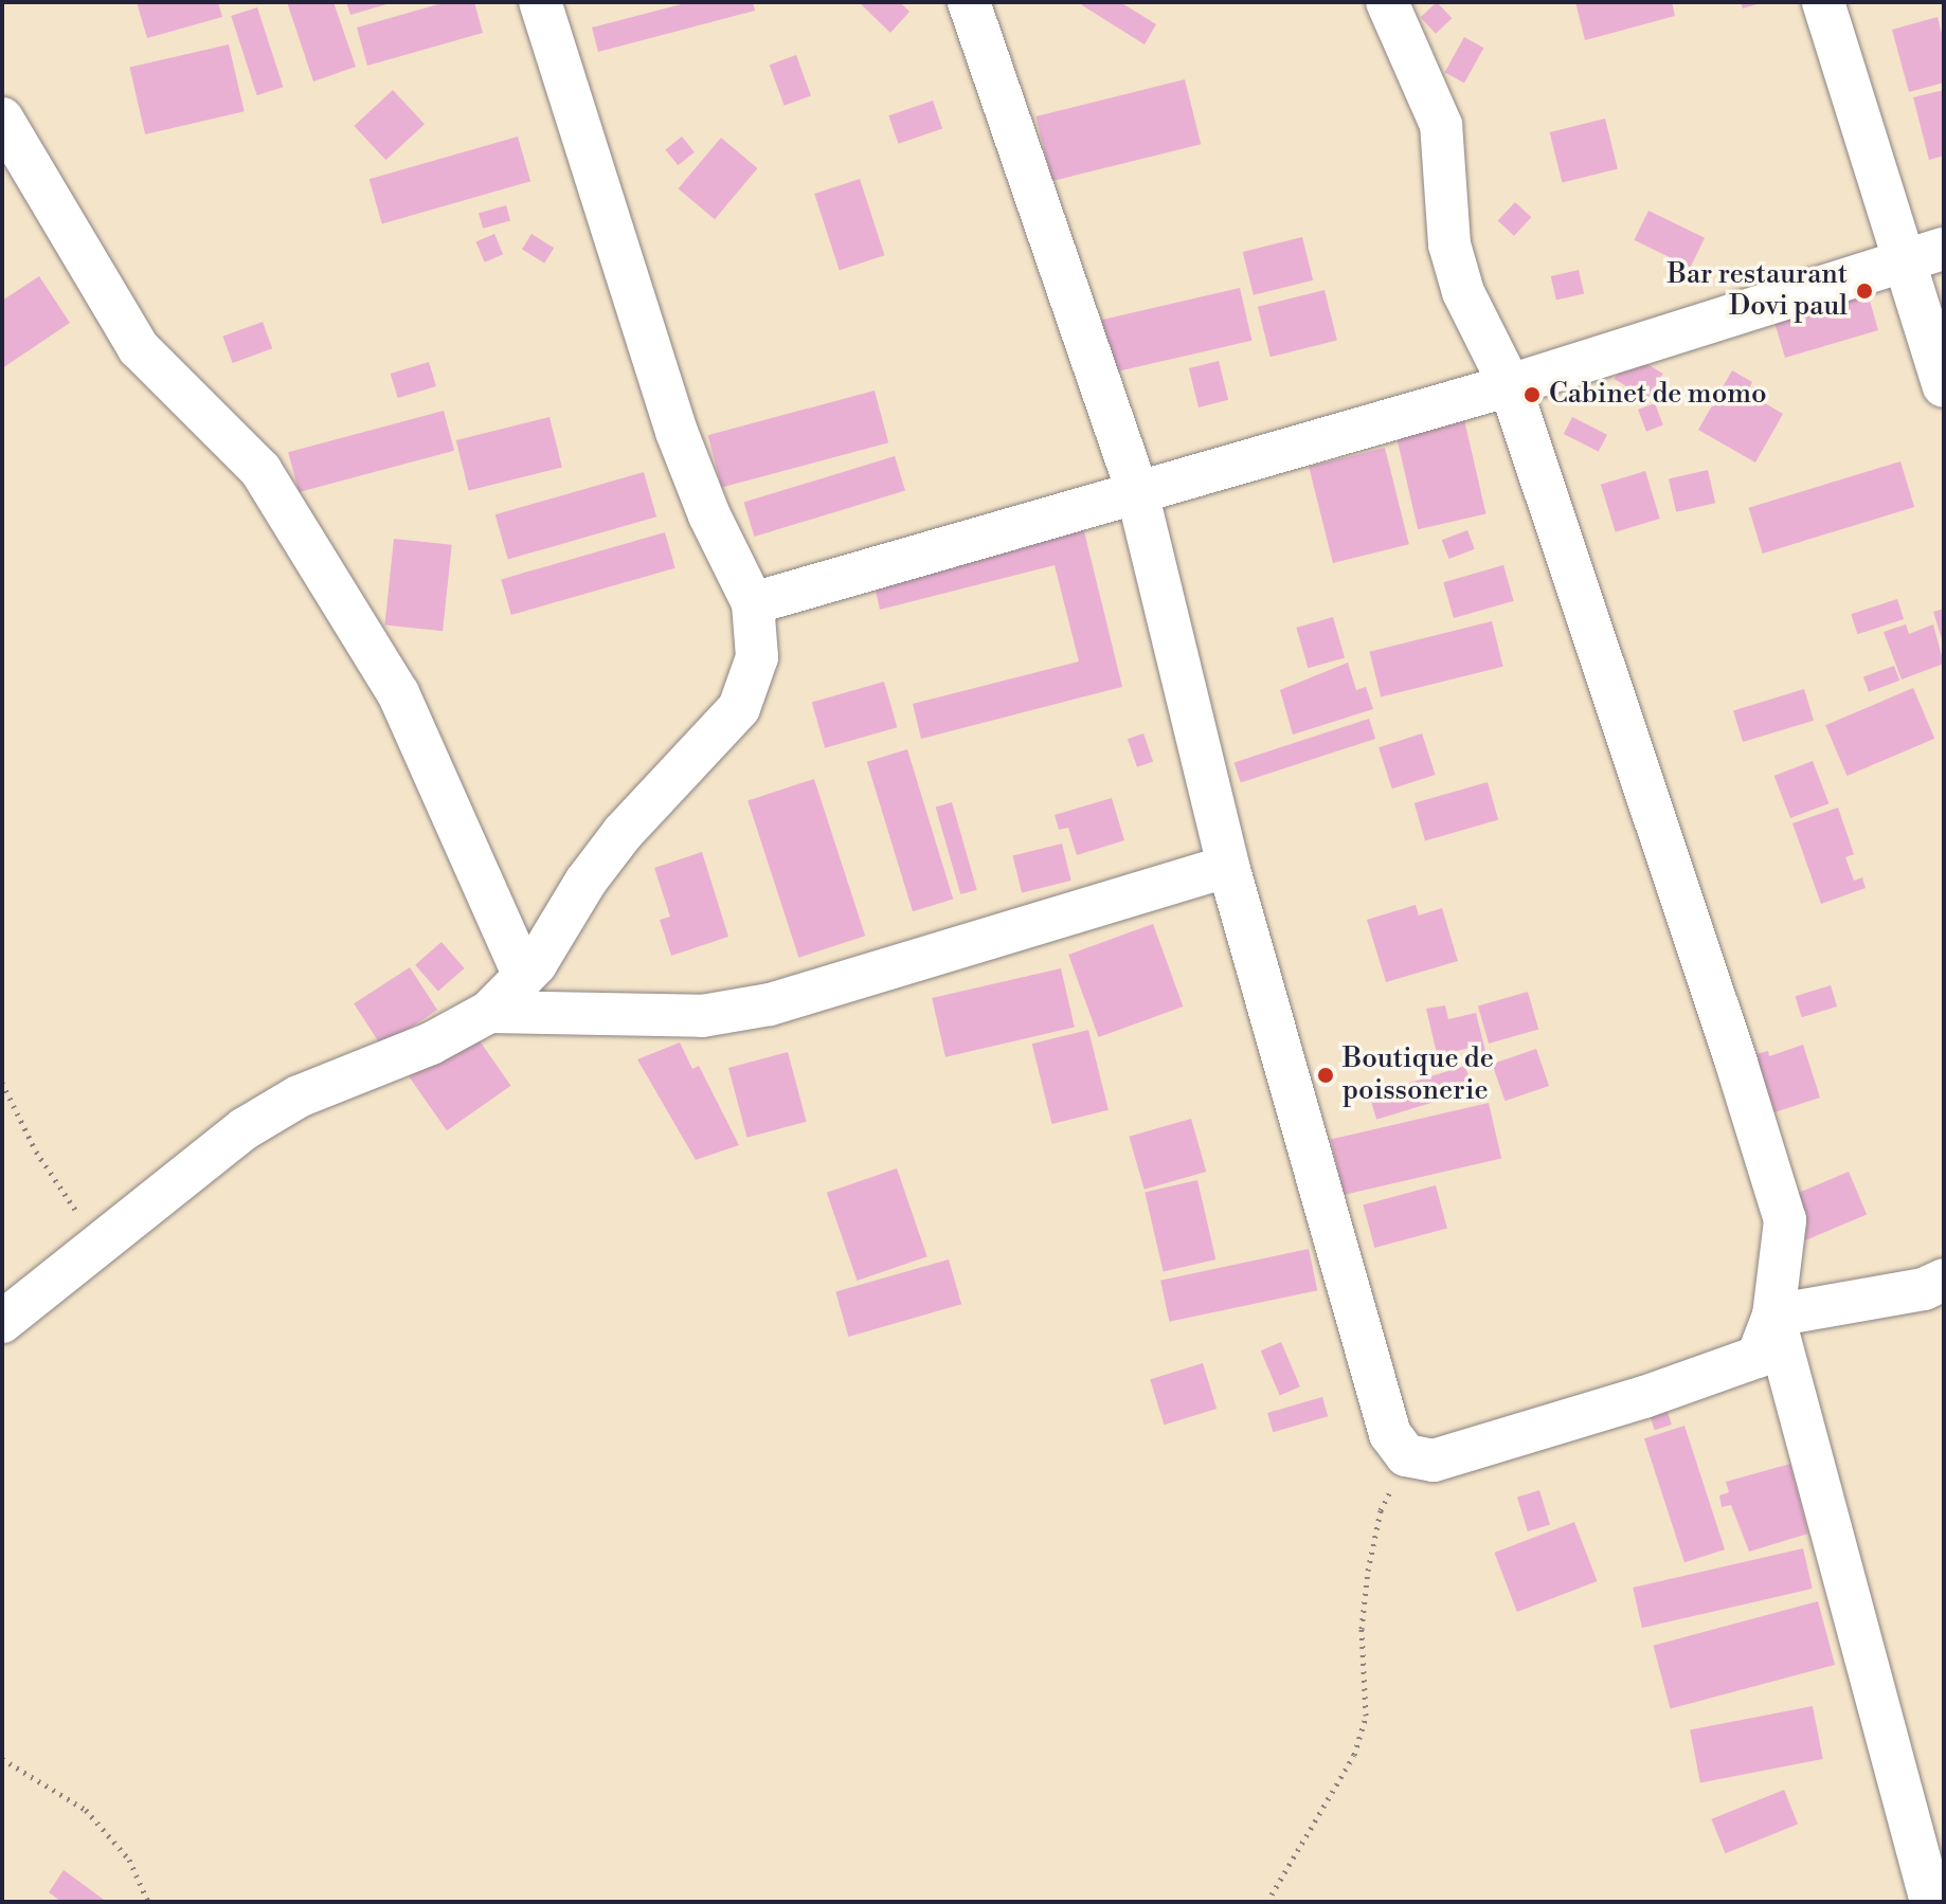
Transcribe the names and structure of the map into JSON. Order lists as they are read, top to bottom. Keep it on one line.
{"places":["Bar restaurant Dovi paul","Cabinet de momo","Boutique de poissonerie"]}
